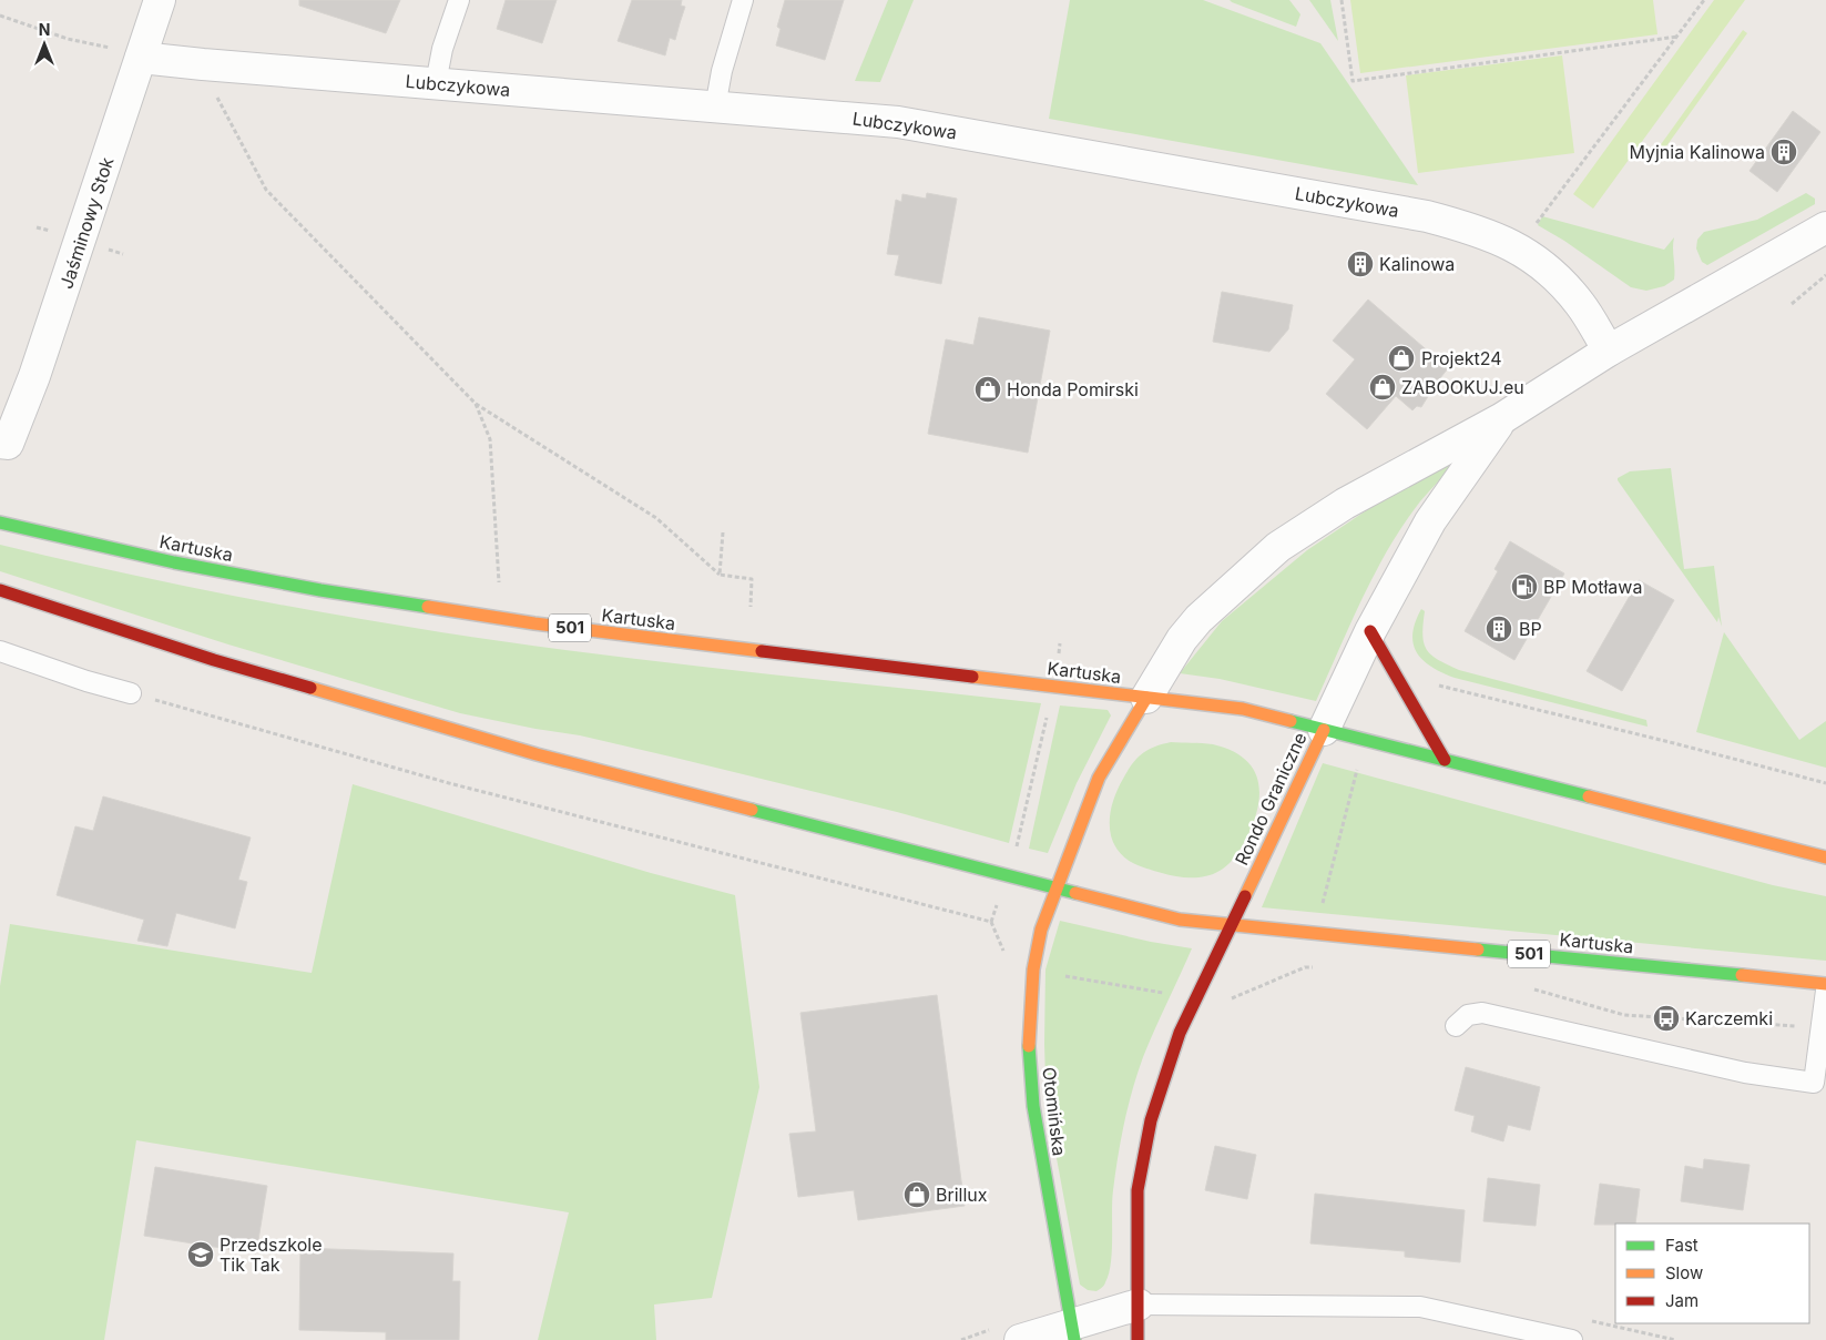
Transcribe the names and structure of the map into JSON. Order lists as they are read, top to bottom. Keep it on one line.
{"streets":{"main road":["Kartuska","501","Rondo Graniczne","Otomińska"],"street":["Lubczykowa","Jaśminowy Stok"]},"crossings":[["Lubczykowa","Jaśminowy Stok"],["Kartuska","501"],["Kartuska","Rondo Graniczne"],["501","Rondo Graniczne"],["501","Otomińska"]],"places":{"building":["Myjnia Kalinowa","Kalinowa","BP"],"shop":["Projekt24","ZABOOKUJ.eu","Honda Pomirski","Brillux"],"fuel station":["BP Motława"],"bus stop":["Karczemki"],"school or university":["Przedszkole Tik Tak"]},"legend":["Fast","Slow","Jam"],"north":"top"}
